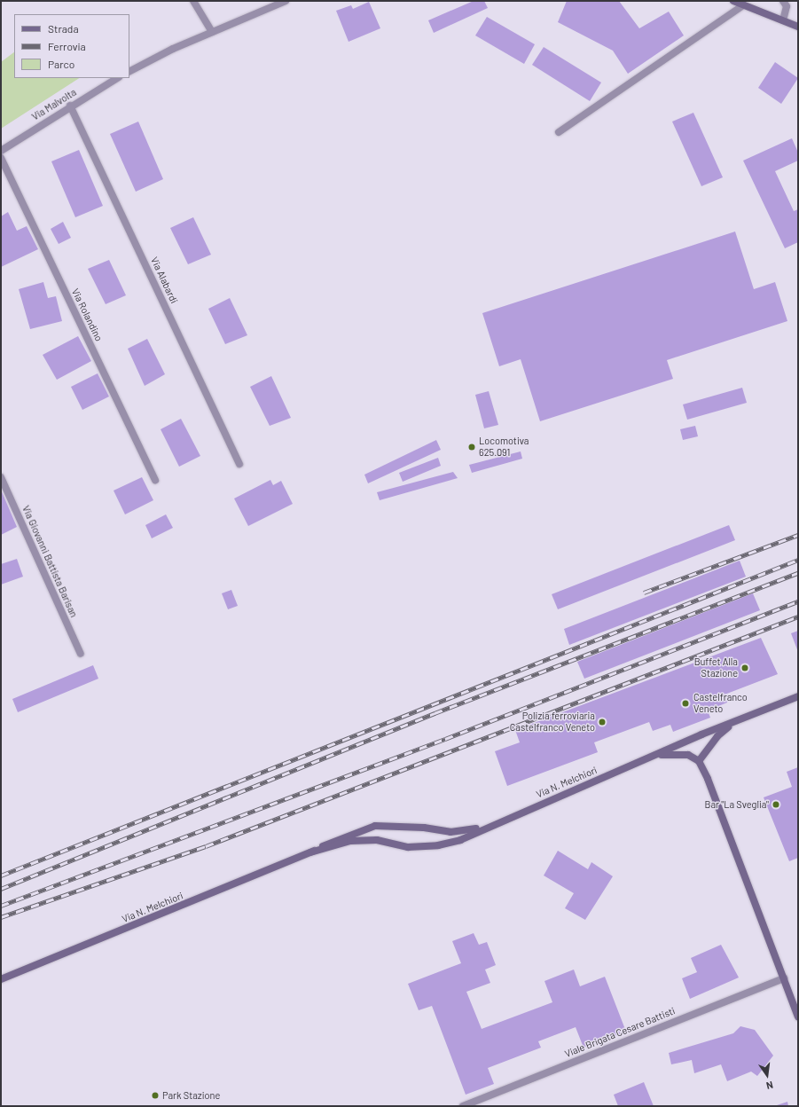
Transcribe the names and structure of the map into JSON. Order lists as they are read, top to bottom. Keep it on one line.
{"streets":{"street":["Via Malvolta","Via Alabardi","Via Rolandino","Via Giovanni Battista Barisan","Via N. Melchiori","Viale Brigata Cesare Battisti"]},"crossings":[["Via Malvolta","Via Alabardi"]],"places":["Locomotiva 625.091","Buffet Alla Stazione","Castelfranco Veneto","Polizia ferroviaria Castelfranco Veneto","Bar \"La Sveglia\"","Park Stazione"],"legend":["Strada","Ferrovia","Parco"],"north":"bottom"}
